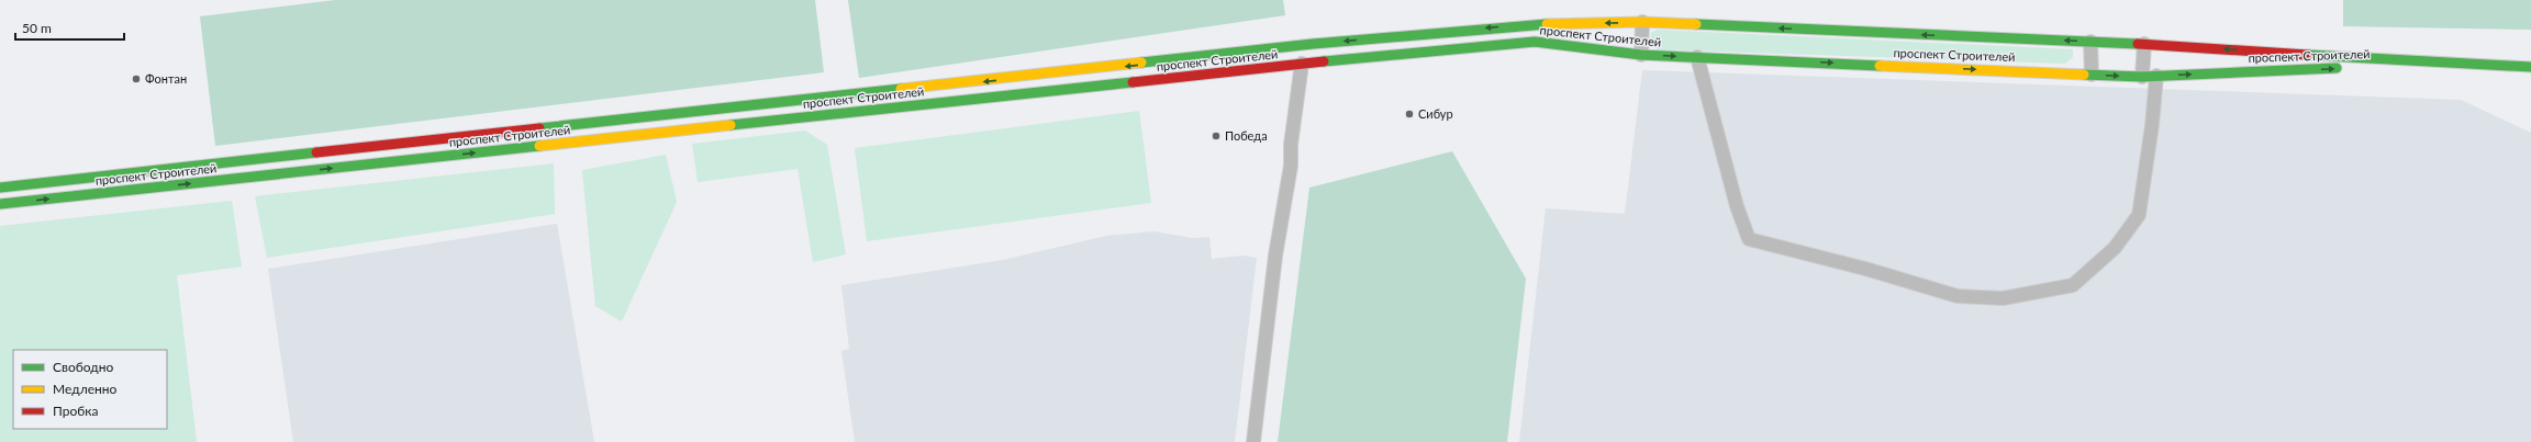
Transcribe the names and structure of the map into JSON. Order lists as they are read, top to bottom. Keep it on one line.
{"streets":{"main road":["проспект Строителей"]},"places":["Фонтан","Сибур","Победа"],"legend":["Свободно","Медленно","Пробка"],"scale_bar":"50 m"}
